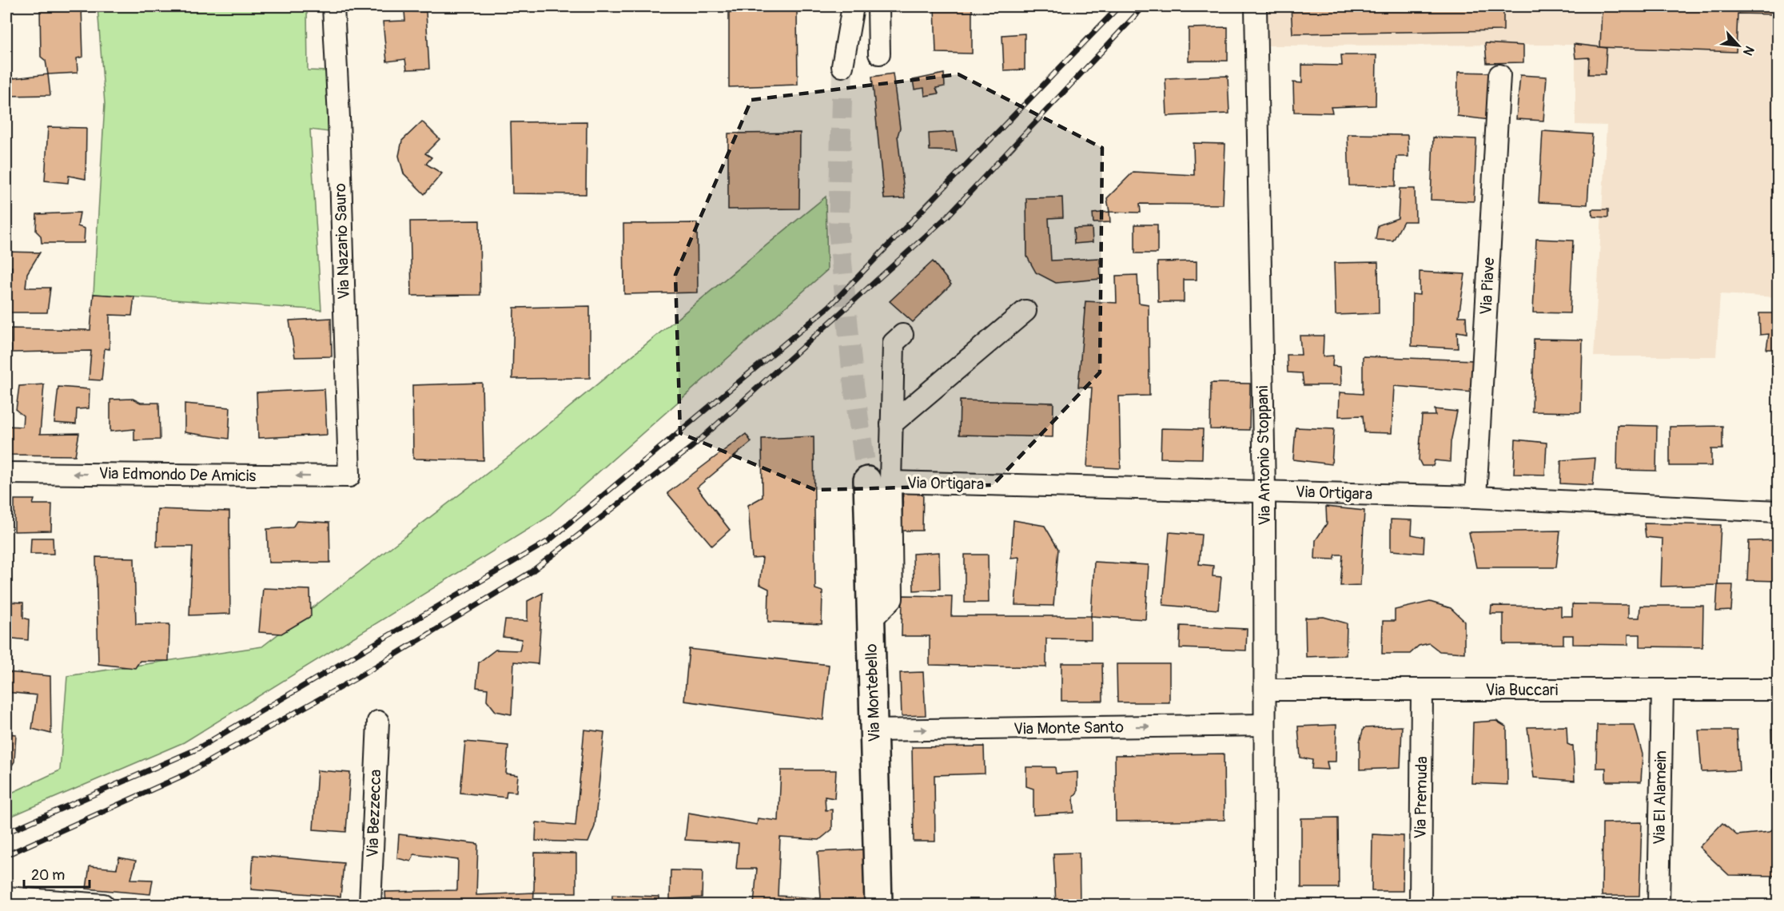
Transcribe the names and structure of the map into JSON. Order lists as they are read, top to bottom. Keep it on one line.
{"streets":{"street":["Via Nazario Sauro","Via Piave","Via Antonio Stoppani","Via Edmondo De Amicis","Via Ortigara","Via Buccari","Via Montebello","Via Monte Santo","Via Premuda","Via El Alamein","Via Bezzecca"]},"crossings":[["Via Nazario Sauro","Via Edmondo De Amicis"],["Via Piave","Via Ortigara"],["Via Antonio Stoppani","Via Ortigara"],["Via Antonio Stoppani","Via Buccari"],["Via Antonio Stoppani","Via Monte Santo"],["Via Ortigara","Via Montebello"],["Via Buccari","Via Premuda"],["Via Buccari","Via El Alamein"],["Via Montebello","Via Monte Santo"]],"one_way":["Via Edmondo De Amicis","Via Monte Santo"],"scale_bar":"20 m","north":"bottom right"}
